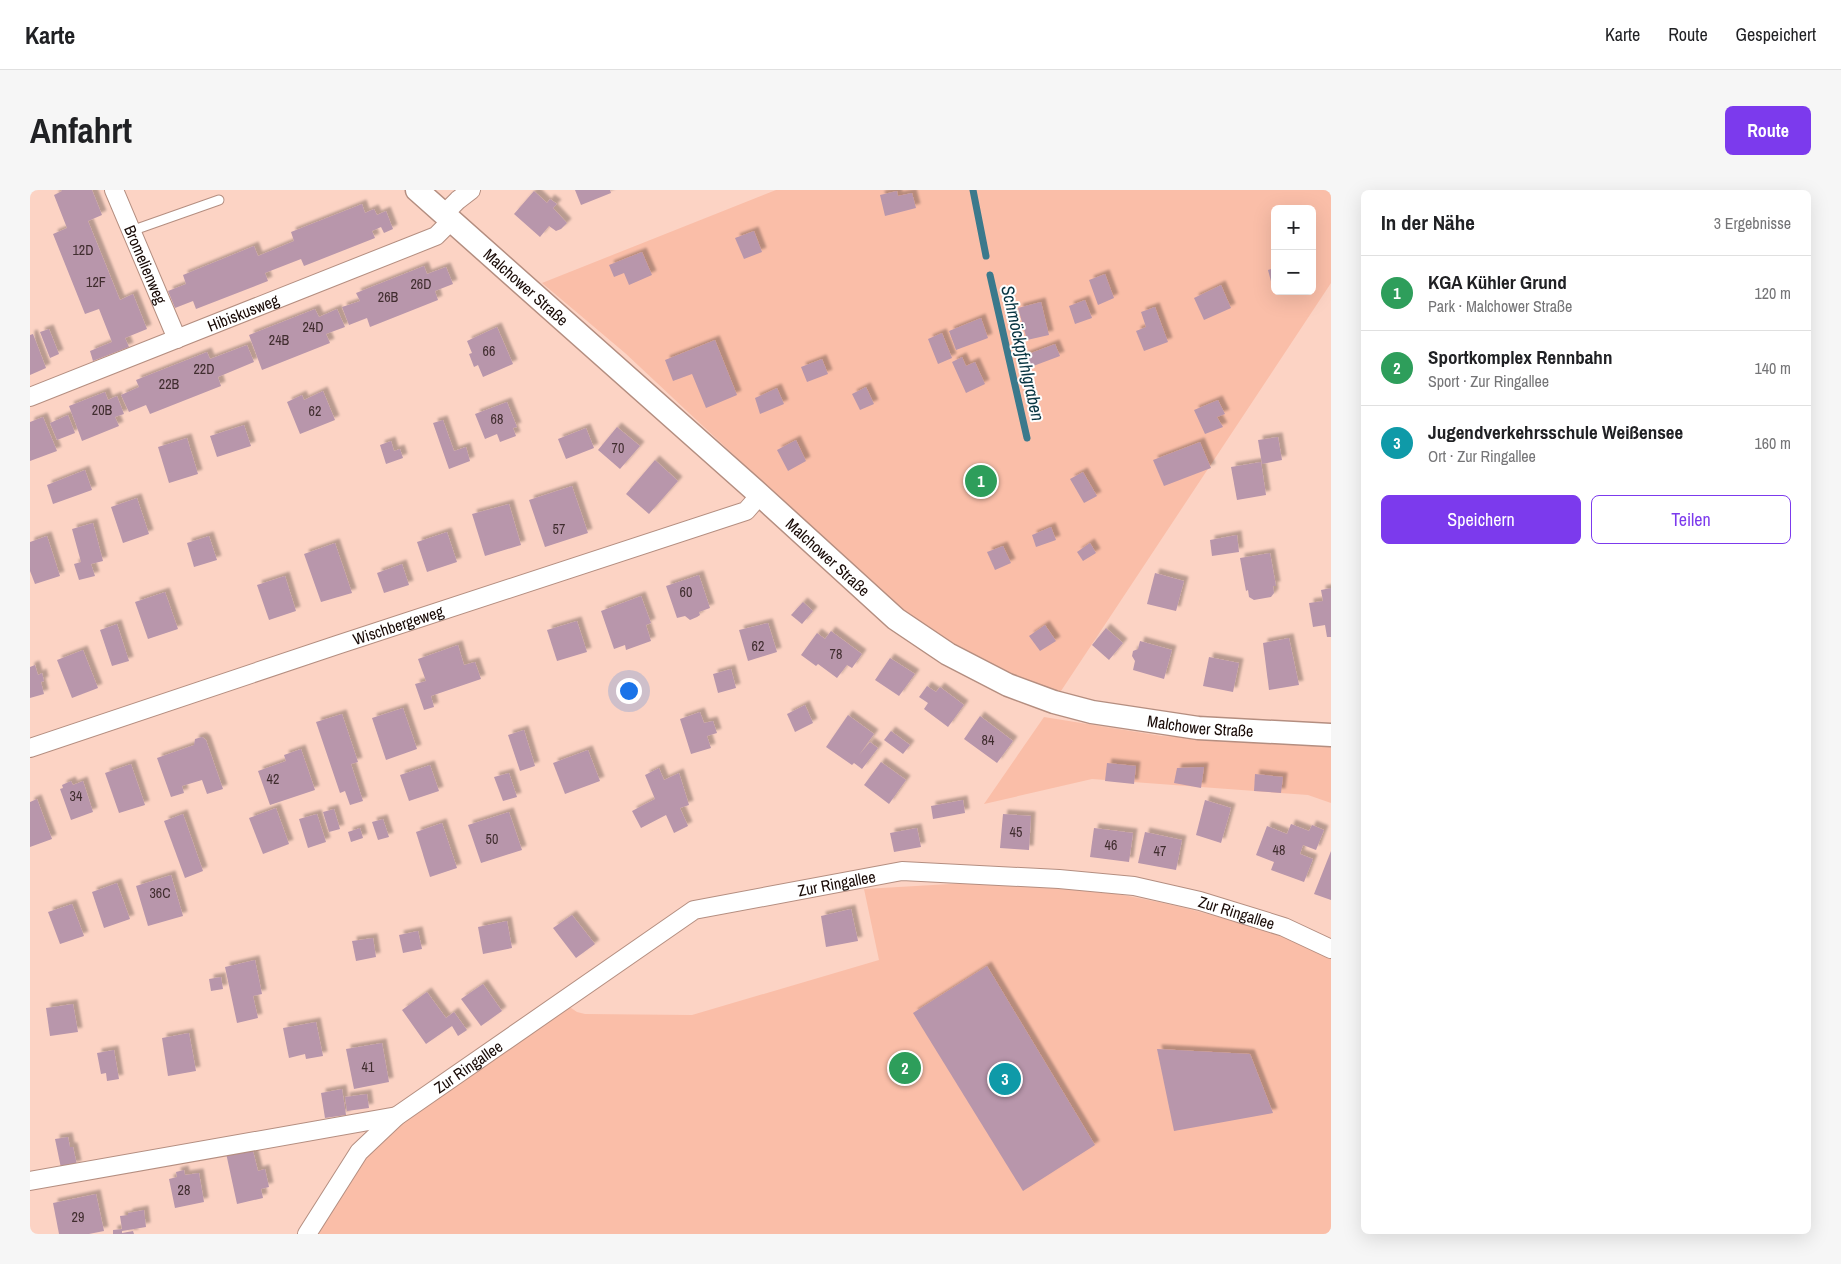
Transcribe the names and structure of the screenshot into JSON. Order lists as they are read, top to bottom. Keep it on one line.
{"streets":{"street":["Bromelienweg","Malchower Straße","Hibiskusweg","Wischbergeweg","Zur Ringallee"]},"crossings":[["Bromelienweg","Hibiskusweg"],["Malchower Straße","Hibiskusweg"],["Malchower Straße","Wischbergeweg"]],"water":["Schmöckpfuhlgraben"],"house_numbers":["12D","12F","26D","26B","24D","24B","66","22D","22B","20B","62","68","70","57","60","62","78","84","42","34","45","50","46","48","47","36C","41","28","29"],"page":{"header":"Karte","nav":["Karte","Route","Gespeichert"],"buttons":["Route",["Speichern","Teilen"]],"title":"Anfahrt","heading":["In der Nähe","3 Ergebnisse"],"map_buttons":["+","−"],"list":[{"mark":"1","name":"KGA Kühler Grund","note":"Park · Malchower Straße","value":"120 m"},{"mark":"2","name":"Sportkomplex Rennbahn","note":"Sport · Zur Ringallee","value":"140 m"},{"mark":"3","name":"Jugendverkehrsschule Weißensee","note":"Ort · Zur Ringallee","value":"160 m"}],"pins":["1","2","3"]}}
